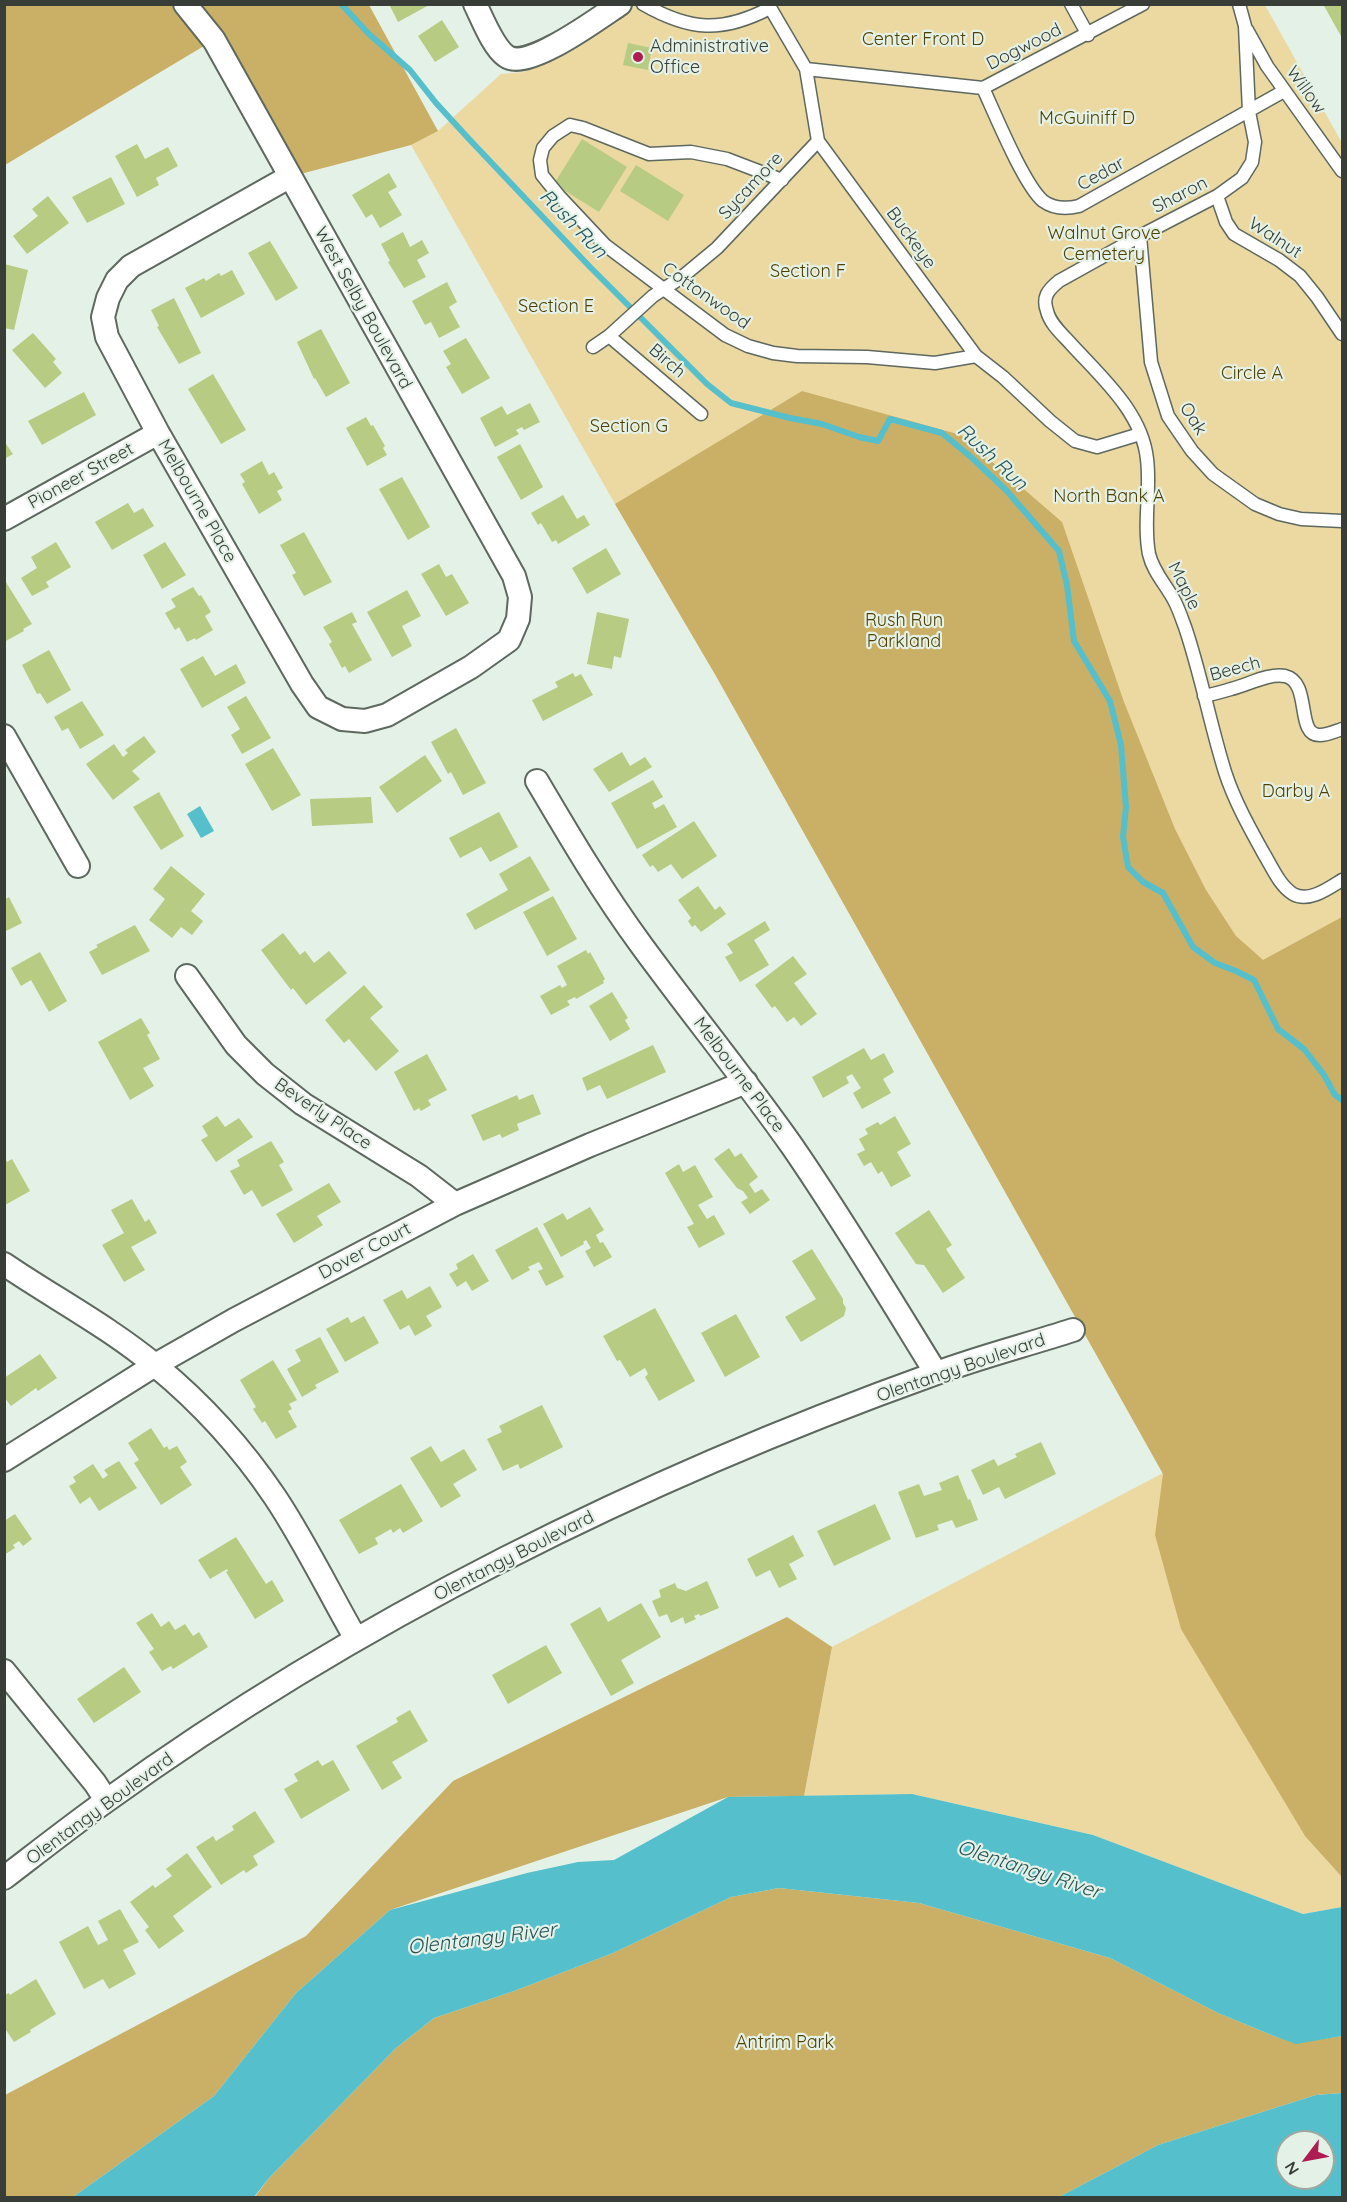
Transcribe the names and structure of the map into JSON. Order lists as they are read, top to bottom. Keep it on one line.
{"streets":{"street":["West Selby Boulevard","Pioneer Street","Melbourne Place","Beverly Place","Dover Court","Olentangy Boulevard"],"lane":["Dogwood","Willow","Cedar","Sycamore","Sharon","Buckeye","Walnut","Cottonwood","Birch","Oak","Maple","Beech"]},"crossings":[["Dogwood","Cedar"],["Willow","Cedar"],["Willow","Sharon"],["Cedar","Sharon"],["Sycamore","Buckeye"],["Sycamore","Cottonwood"],["Sycamore","Birch"],["Sharon","Walnut"],["Sharon","Oak"],["Sharon","Maple"],["Buckeye","Cottonwood"],["West Selby Boulevard","Melbourne Place"],["Pioneer Street","Melbourne Place"],["Melbourne Place","Dover Court"],["Melbourne Place","Olentangy Boulevard"],["Maple","Beech"],["Beverly Place","Dover Court"]],"water":["Rush Run","Olentangy River"],"parks":["Center Front D","McGuiniff D","Walnut Grove Cemetery","Section F","Section E","Circle A","Section G","North Bank A","Rush Run Parkland","Darby A","Antrim Park"],"places":["Administrative Office"],"north":"bottom left"}
